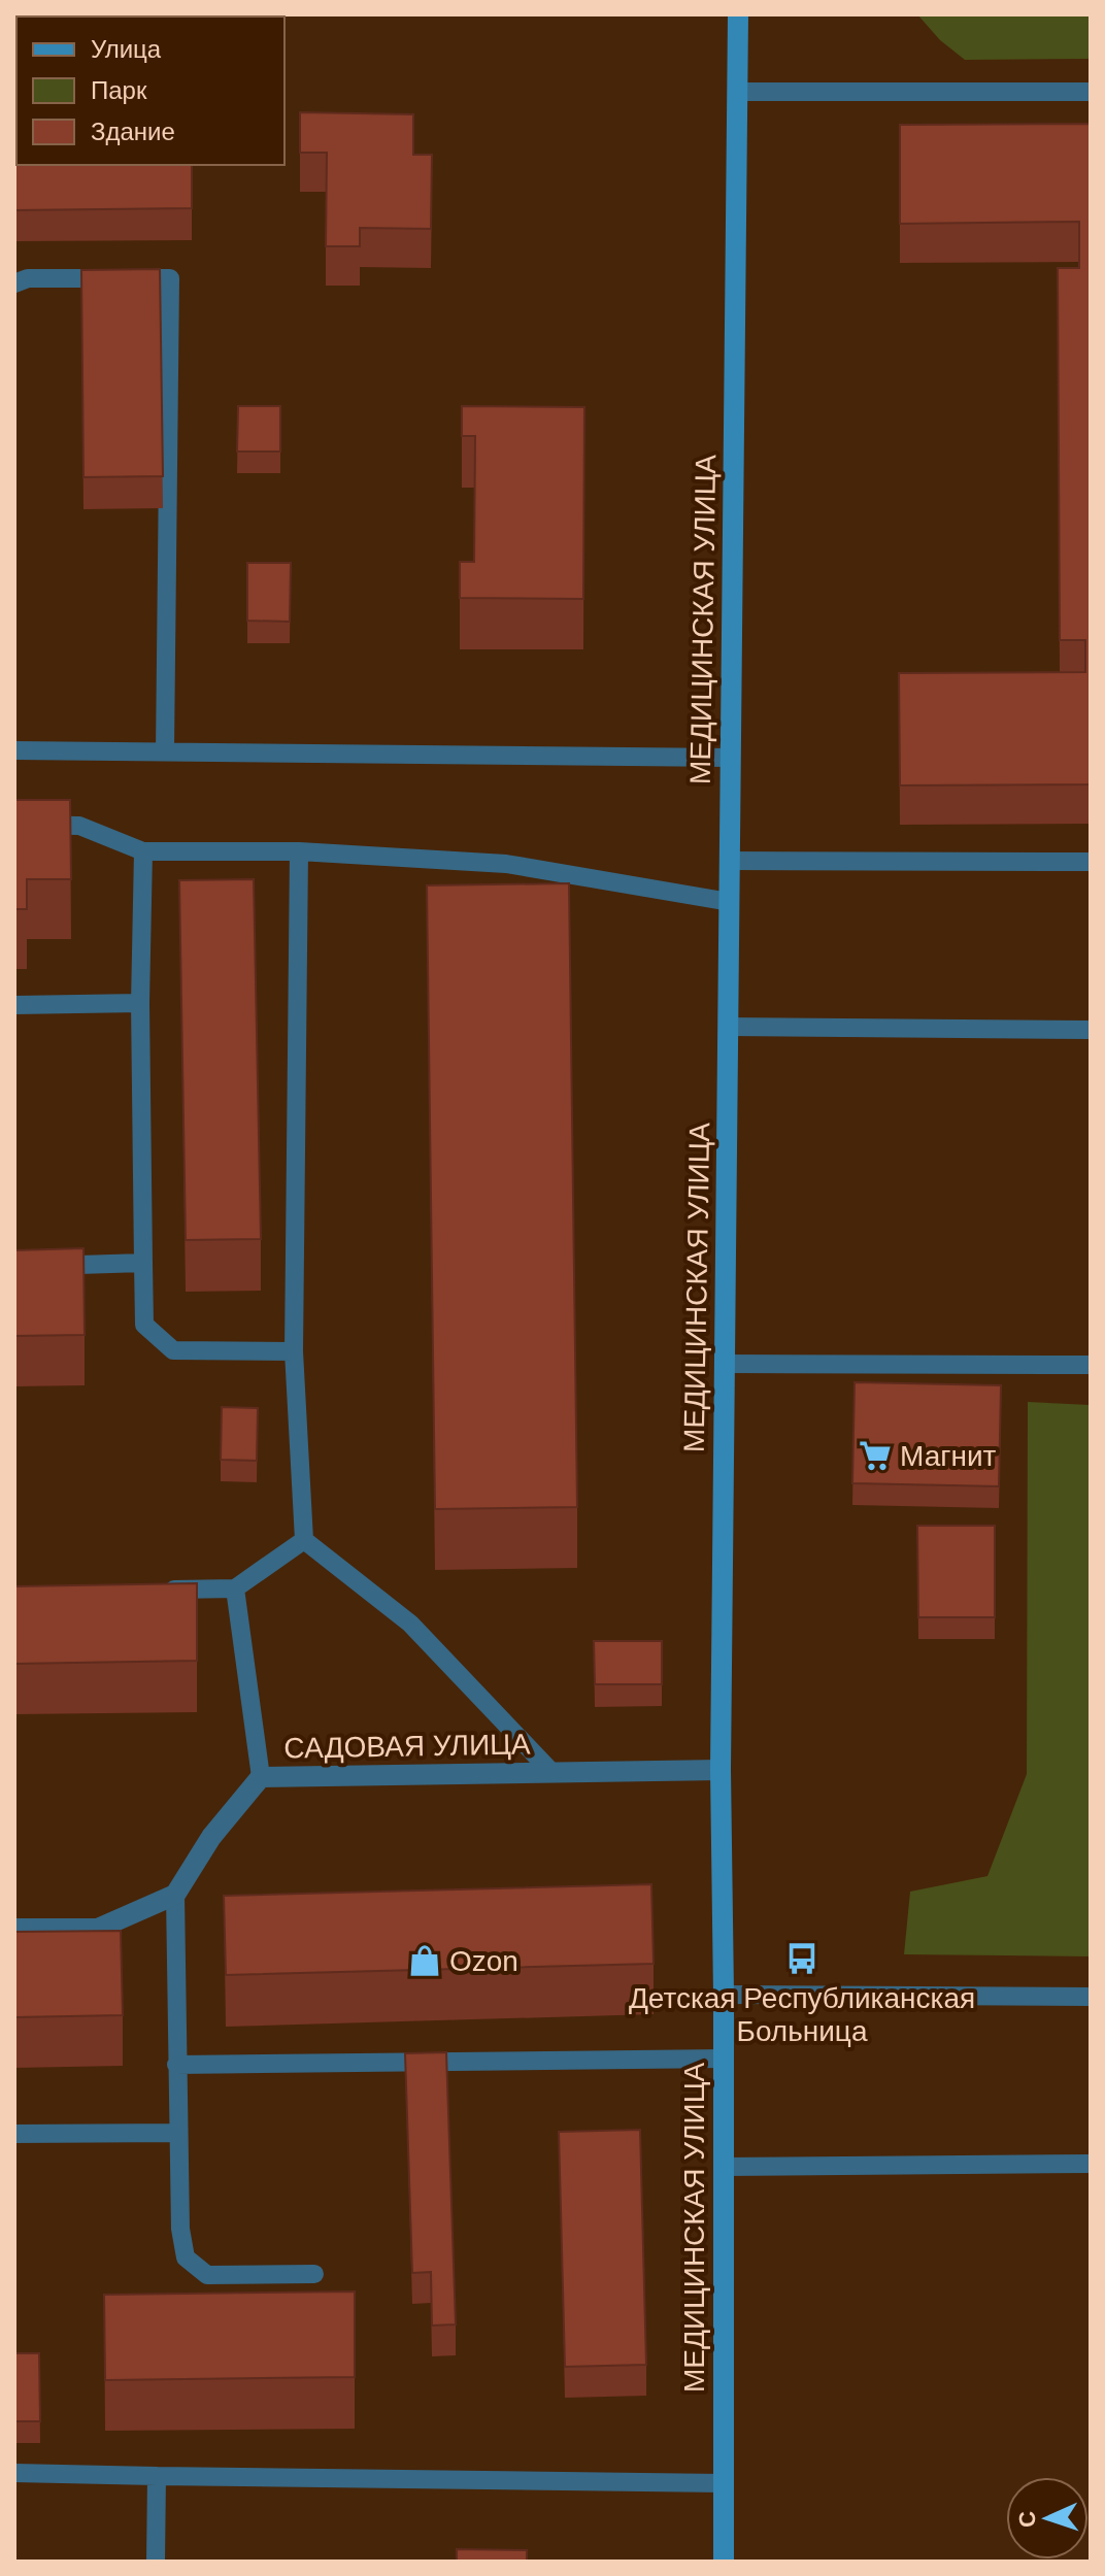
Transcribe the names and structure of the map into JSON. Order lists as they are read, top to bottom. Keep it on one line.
{"streets":{"main road":["МЕДИЦИНСКАЯ УЛИЦА"],"street":["САДОВАЯ УЛИЦА"]},"crossings":[["МЕДИЦИНСКАЯ УЛИЦА","САДОВАЯ УЛИЦА"]],"places":{"supermarket":["Магнит"],"bus stop":["Детская Республиканская Больница"],"shop":["Ozon"]},"legend":["Улица","Парк","Здание"],"north":"left"}
